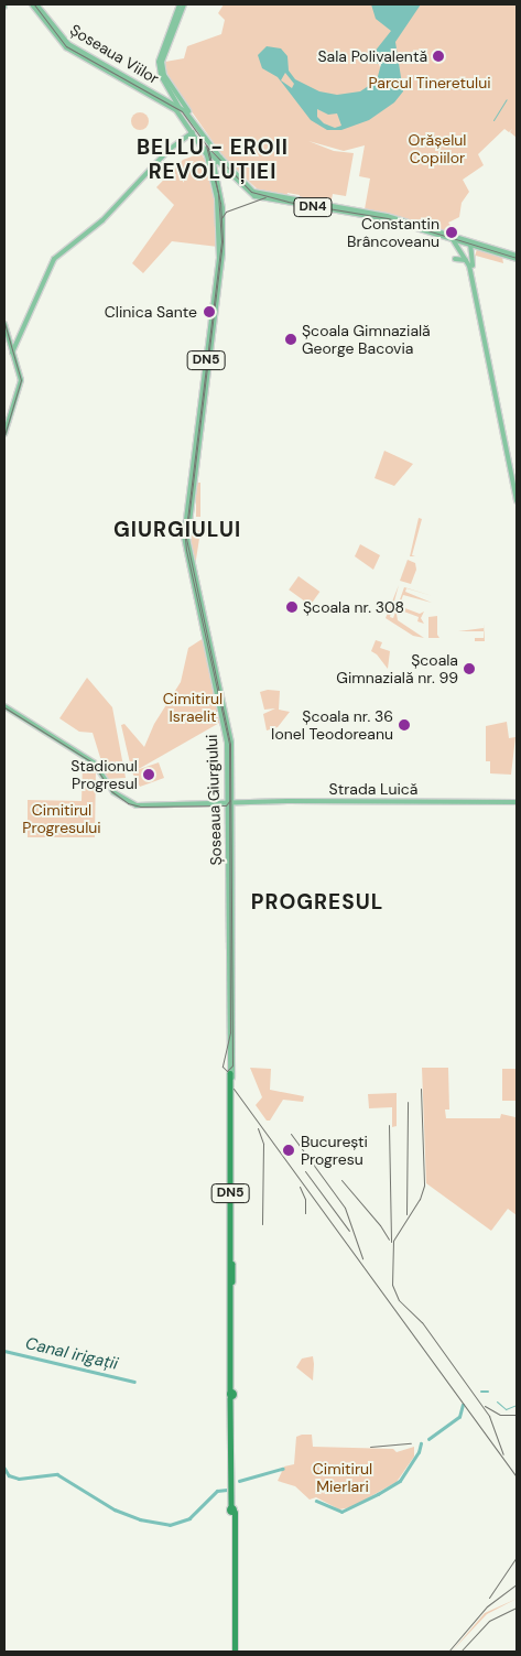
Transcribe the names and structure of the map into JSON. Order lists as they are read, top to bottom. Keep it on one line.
{"streets":{"highway":["DN5","Șoseaua Giurgiului"],"main road":["Șoseaua Viilor","DN4","Strada Luică"]},"crossings":[["DN4","Șoseaua Giurgiului"],["Strada Luică","Șoseaua Giurgiului"]],"districts":["BELLU - EROII REVOLUȚIEI","GIURGIULUI","PROGRESUL"],"water":["Canal irigații"],"parks":["Parcul Tineretului","Orășelul Copiilor","Cimitirul Israelit","Cimitirul Progresului","Cimitirul Mierlari"],"places":["Sala Polivalentă","Constantin Brâncoveanu","Clinica Sante","Școala Gimnazială George Bacovia","Școala nr. 308","Școala Gimnazială nr. 99","Școala nr. 36 Ionel Teodoreanu","Stadionul Progresul","București Progresu"]}
